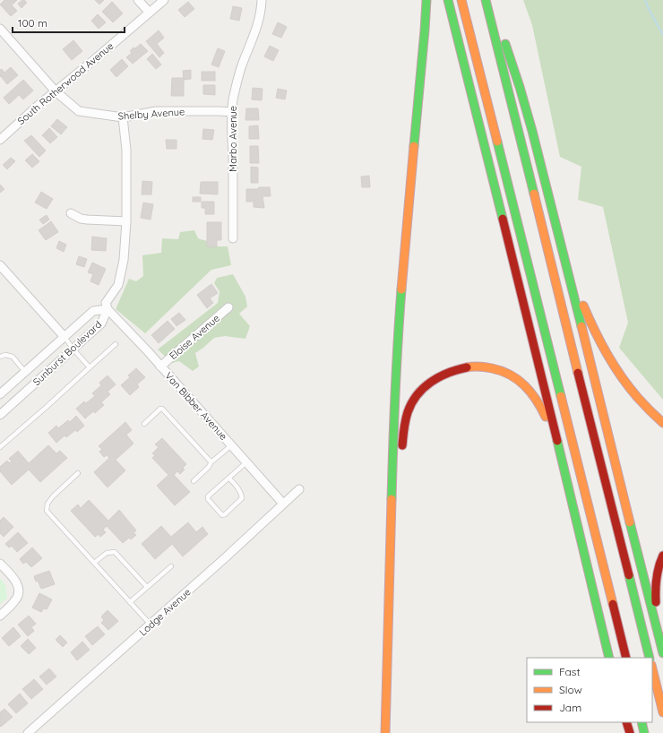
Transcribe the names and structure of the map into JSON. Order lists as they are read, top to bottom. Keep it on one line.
{"streets":{"street":["South Rotherwood Avenue","Shelby Avenue","Marbo Avenue","Eloise Avenue","Sunburst Boulevard","Van Bibber Avenue","Lodge Avenue"]},"crossings":[["South Rotherwood Avenue","Shelby Avenue"],["Shelby Avenue","Marbo Avenue"],["Eloise Avenue","Van Bibber Avenue"],["Sunburst Boulevard","Van Bibber Avenue"],["Van Bibber Avenue","Lodge Avenue"]],"legend":["Fast","Slow","Jam"],"scale_bar":"100 m"}
